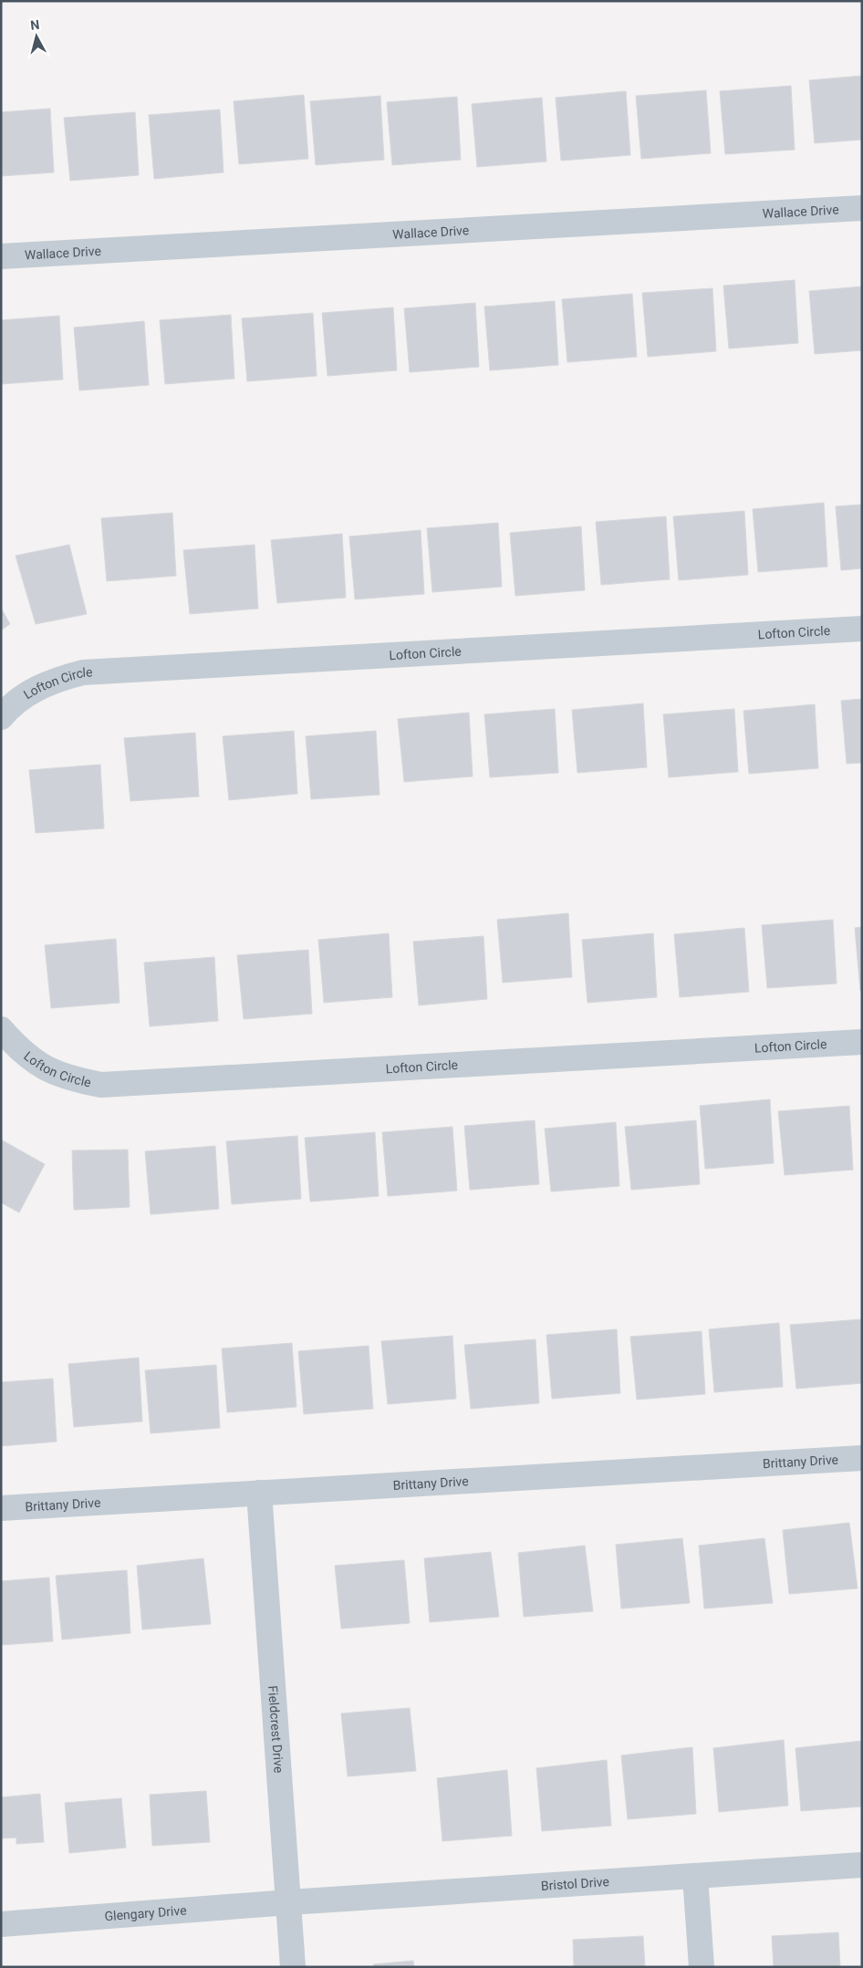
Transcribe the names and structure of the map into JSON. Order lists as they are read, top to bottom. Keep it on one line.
{"streets":{"street":["Wallace Drive","Lofton Circle","Brittany Drive","Fieldcrest Drive","Bristol Drive","Glengary Drive"]},"crossings":[["Brittany Drive","Fieldcrest Drive"],["Fieldcrest Drive","Bristol Drive"],["Fieldcrest Drive","Glengary Drive"],["Bristol Drive","Glengary Drive"]],"north":"top"}
